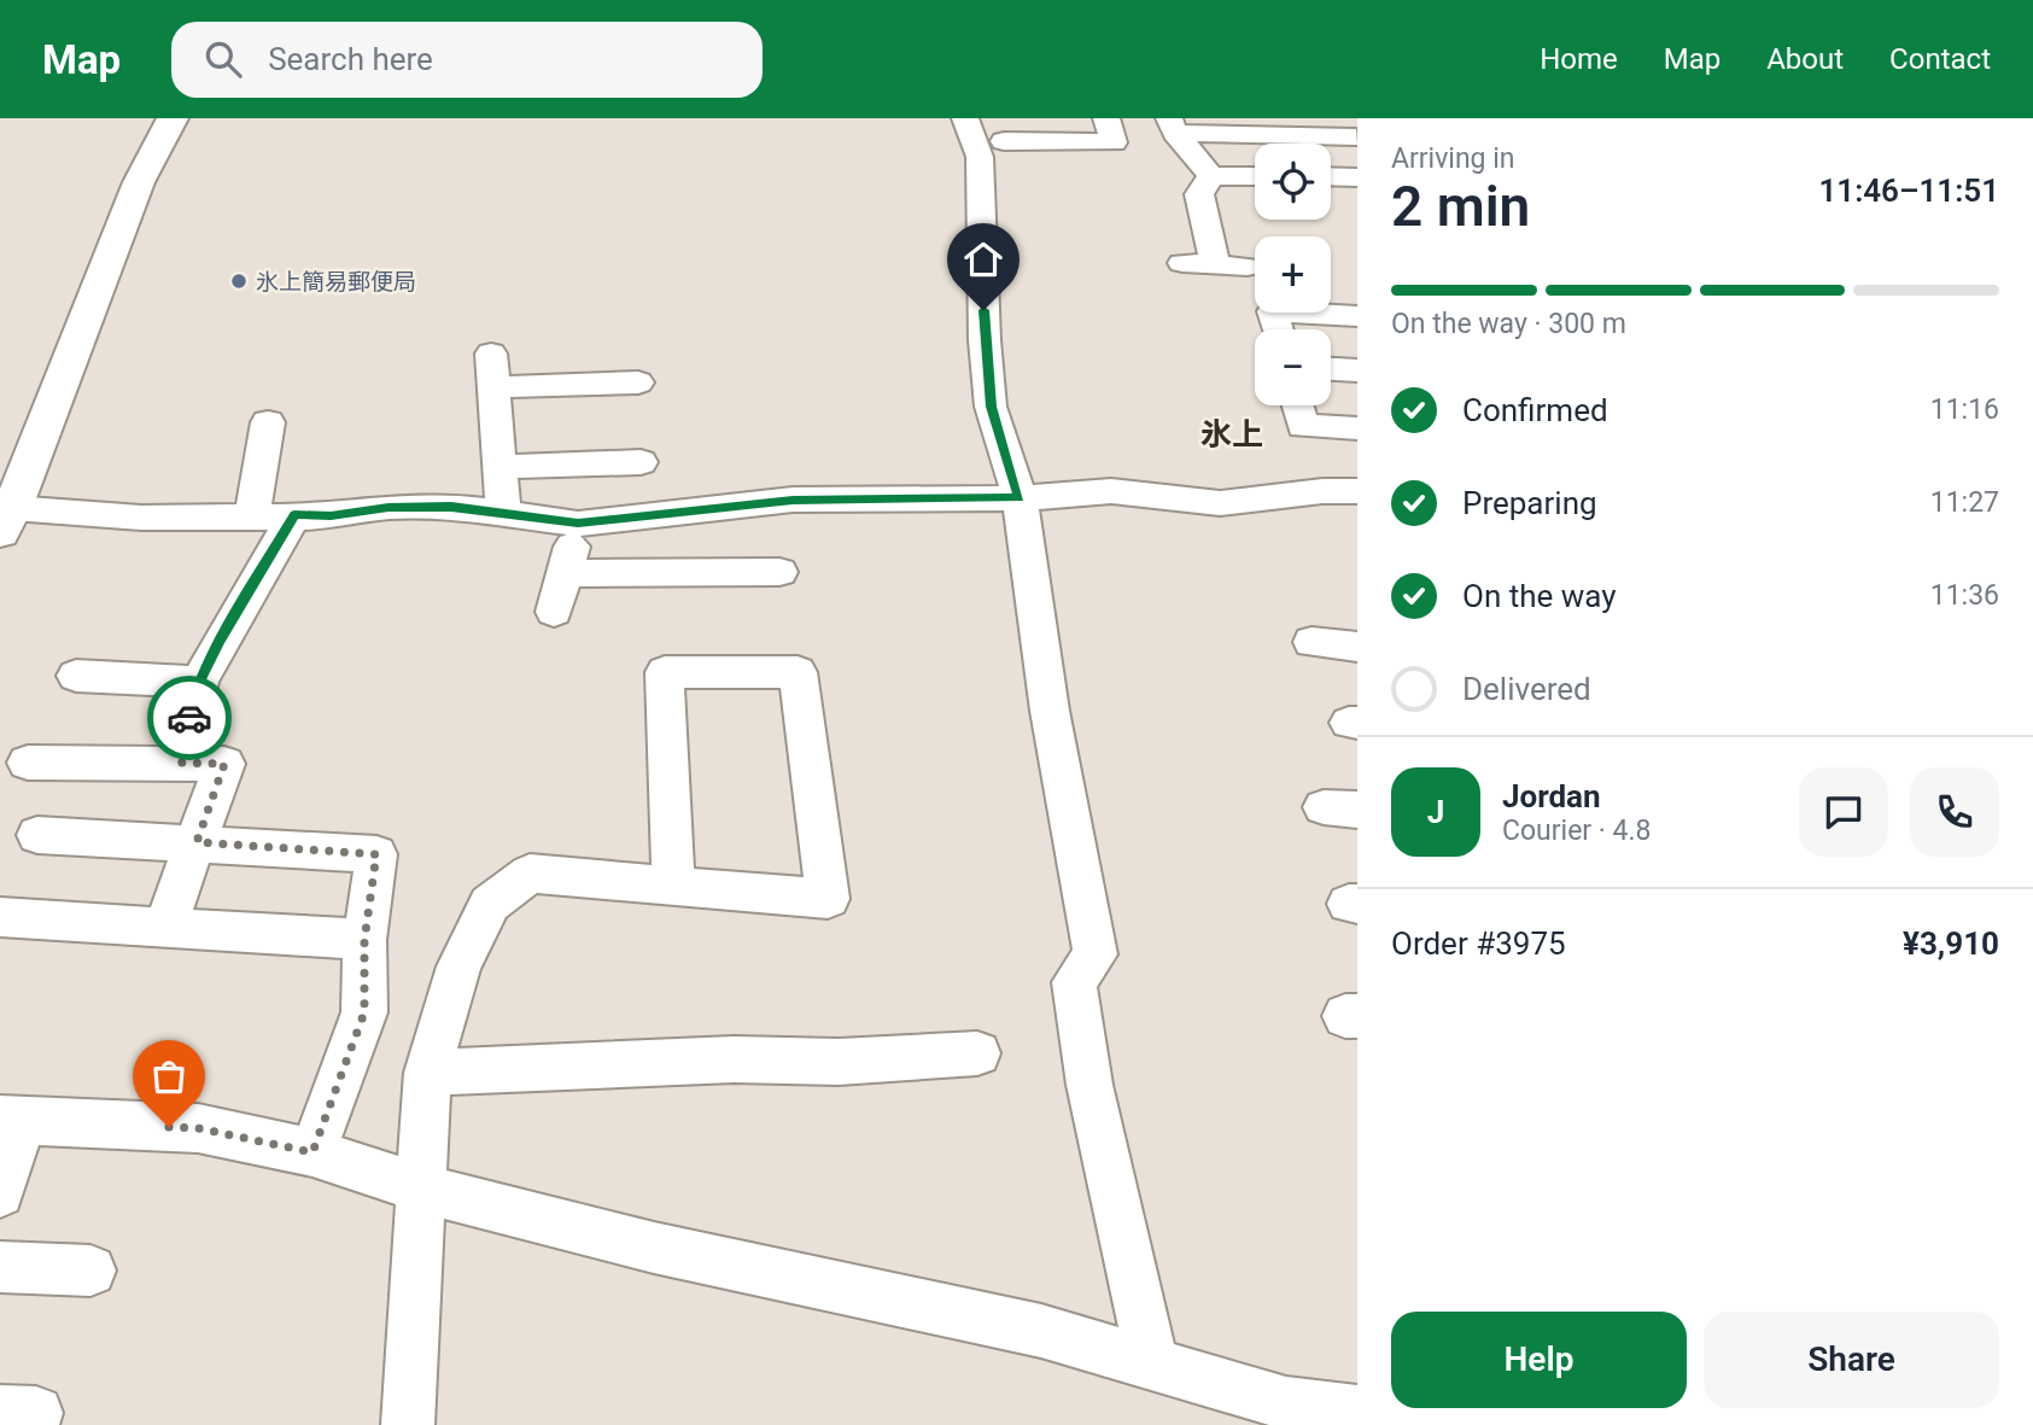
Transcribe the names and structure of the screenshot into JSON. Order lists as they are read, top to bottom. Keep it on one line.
{"districts":["氷上"],"places":["氷上簡易郵便局"],"page":{"header":"Map","search":"Search here","nav":["Home","Map","About","Contact"],"heading":["2 min","Arriving in","11:46–11:51"],"panel":["Jordan","Courier · 4.8","Order #3975","¥3,910"],"map_buttons":["+","−"],"bar":"On the way · 300 m","list":[["Confirmed","11:16"],["Preparing","11:27"],["On the way","11:36"],"Delivered"],"round":"J","buttons":["Help","Share"]}}
